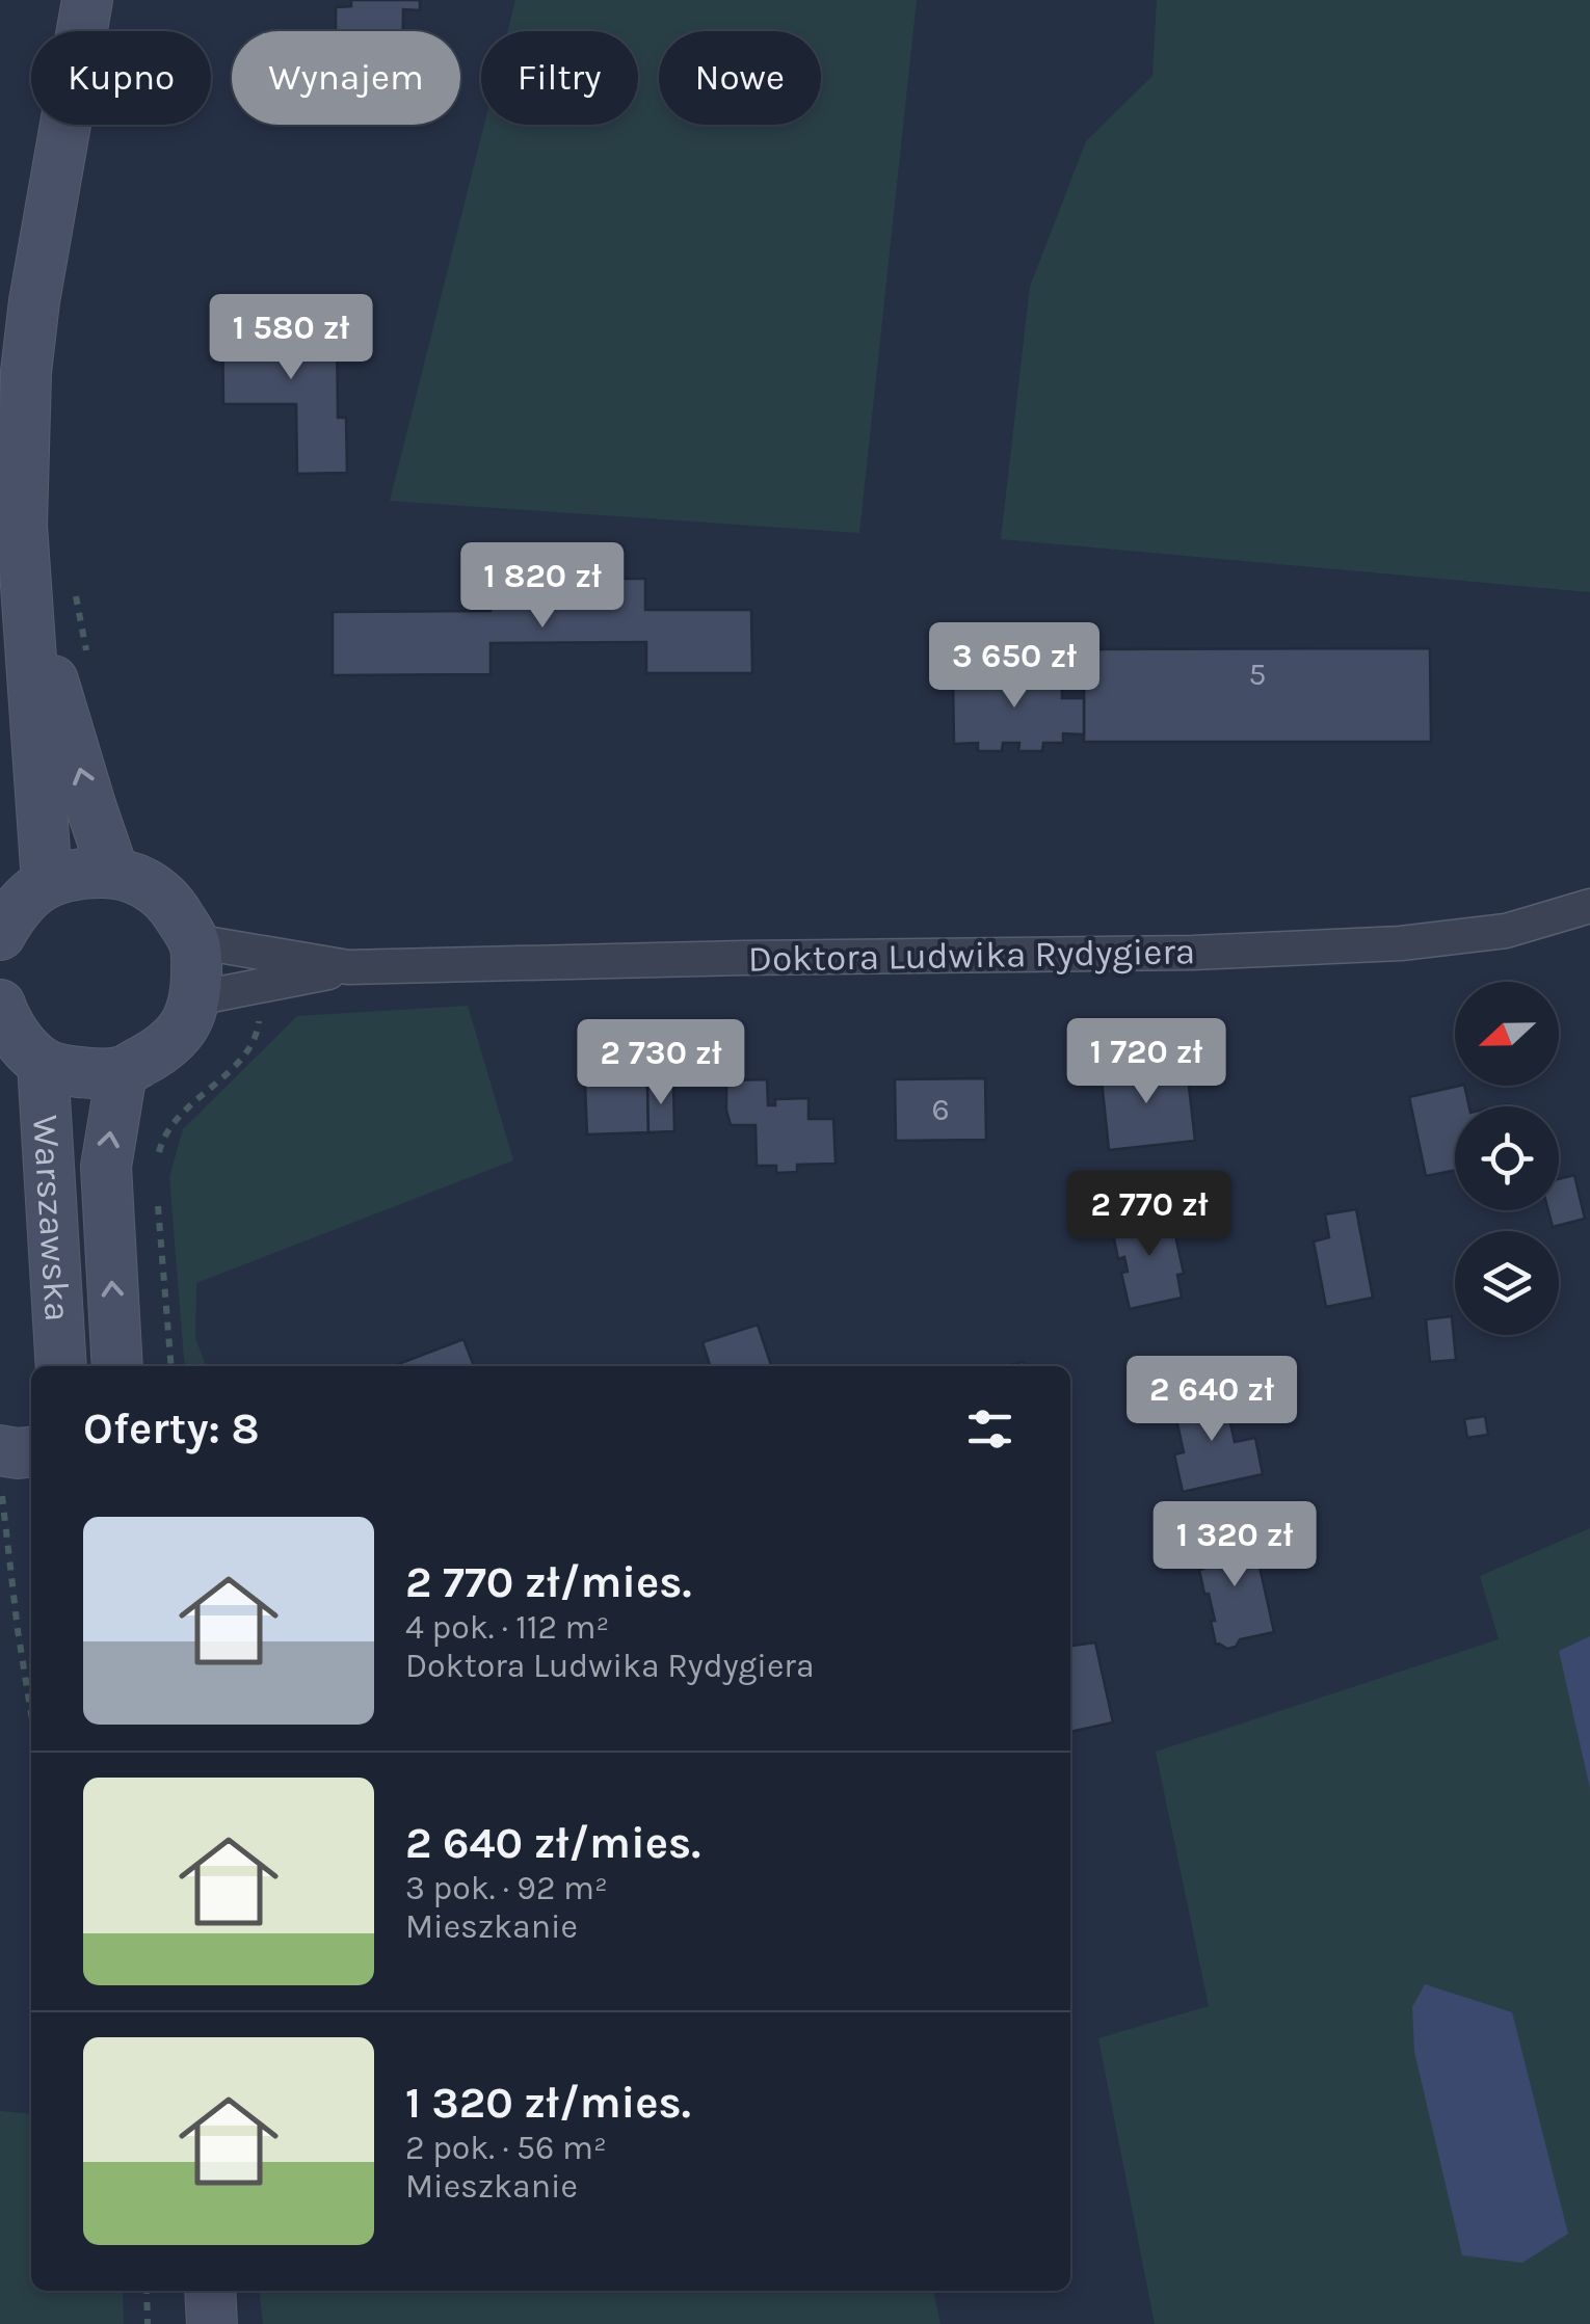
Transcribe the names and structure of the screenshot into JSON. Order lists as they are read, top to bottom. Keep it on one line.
{"streets":{"main road":["Warszawska"],"street":["Doktora Ludwika Rydygiera"]},"house_numbers":["5","6"],"north":"left","page":{"chip":["Kupno","Wynajem","Filtry","Nowe"],"price":["1 580 zł","1 820 zł","3 650 zł","1 720 zł","2 730 zł","2 770 zł","2 640 zł","1 320 zł"],"heading":"Oferty: 8","list":[{"name":"2 770 zł/mies.","note":"4 pok. · 112 m² · Doktora Ludwika Rydygiera"},{"name":"2 640 zł/mies.","note":"3 pok. · 92 m² · Mieszkanie"},{"name":"1 320 zł/mies.","note":"2 pok. · 56 m² · Mieszkanie"}]}}
